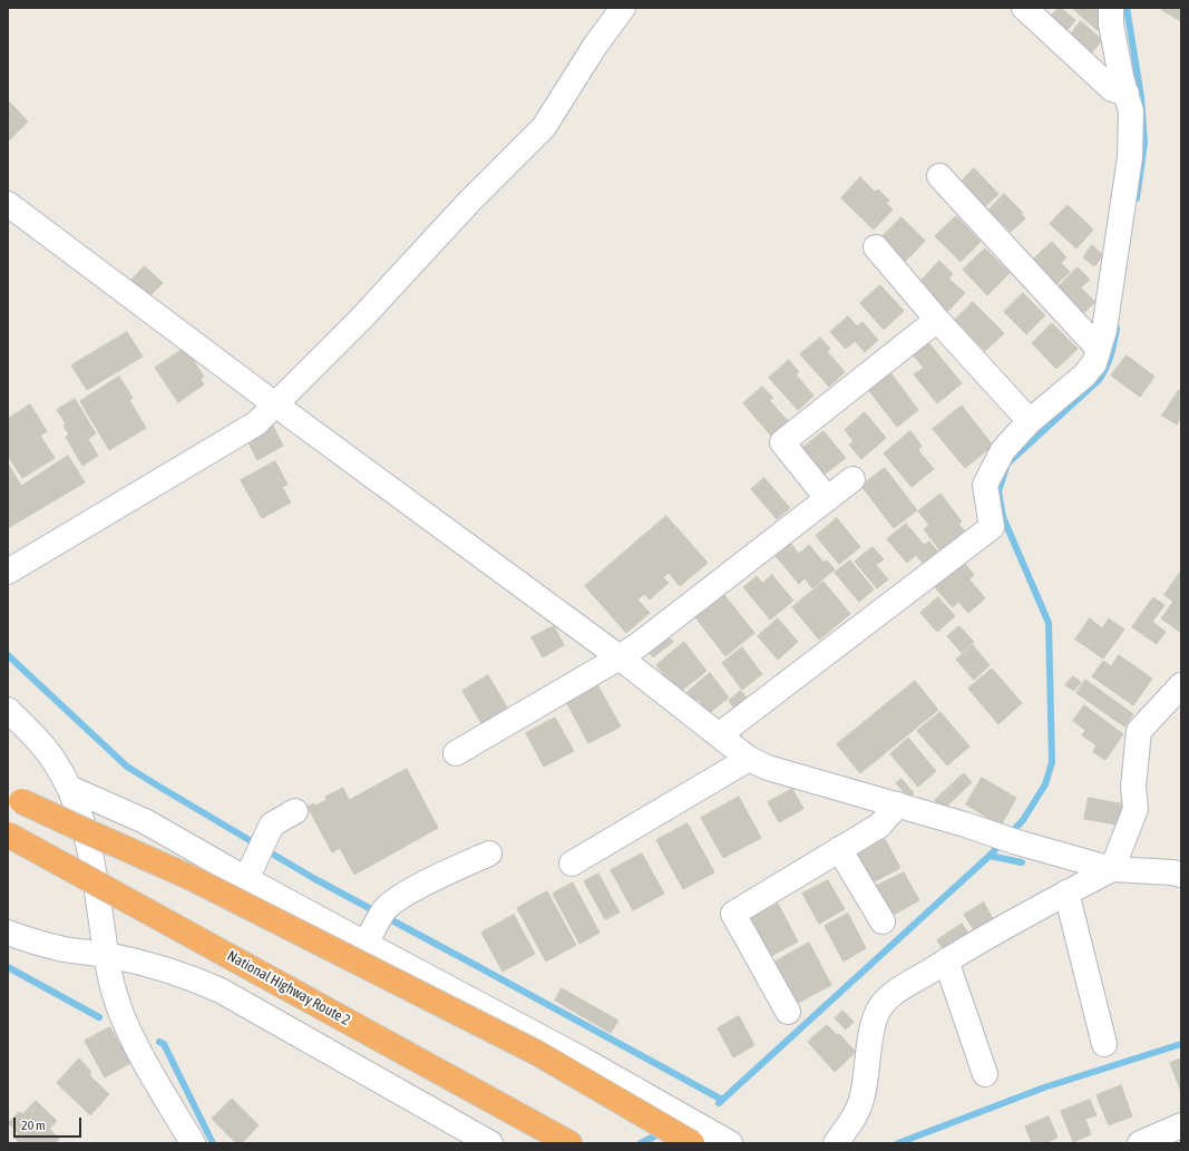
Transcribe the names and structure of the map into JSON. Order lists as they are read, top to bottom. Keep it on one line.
{"streets":{"highway":["National Highway Route 2"]},"scale_bar":"20 m"}
